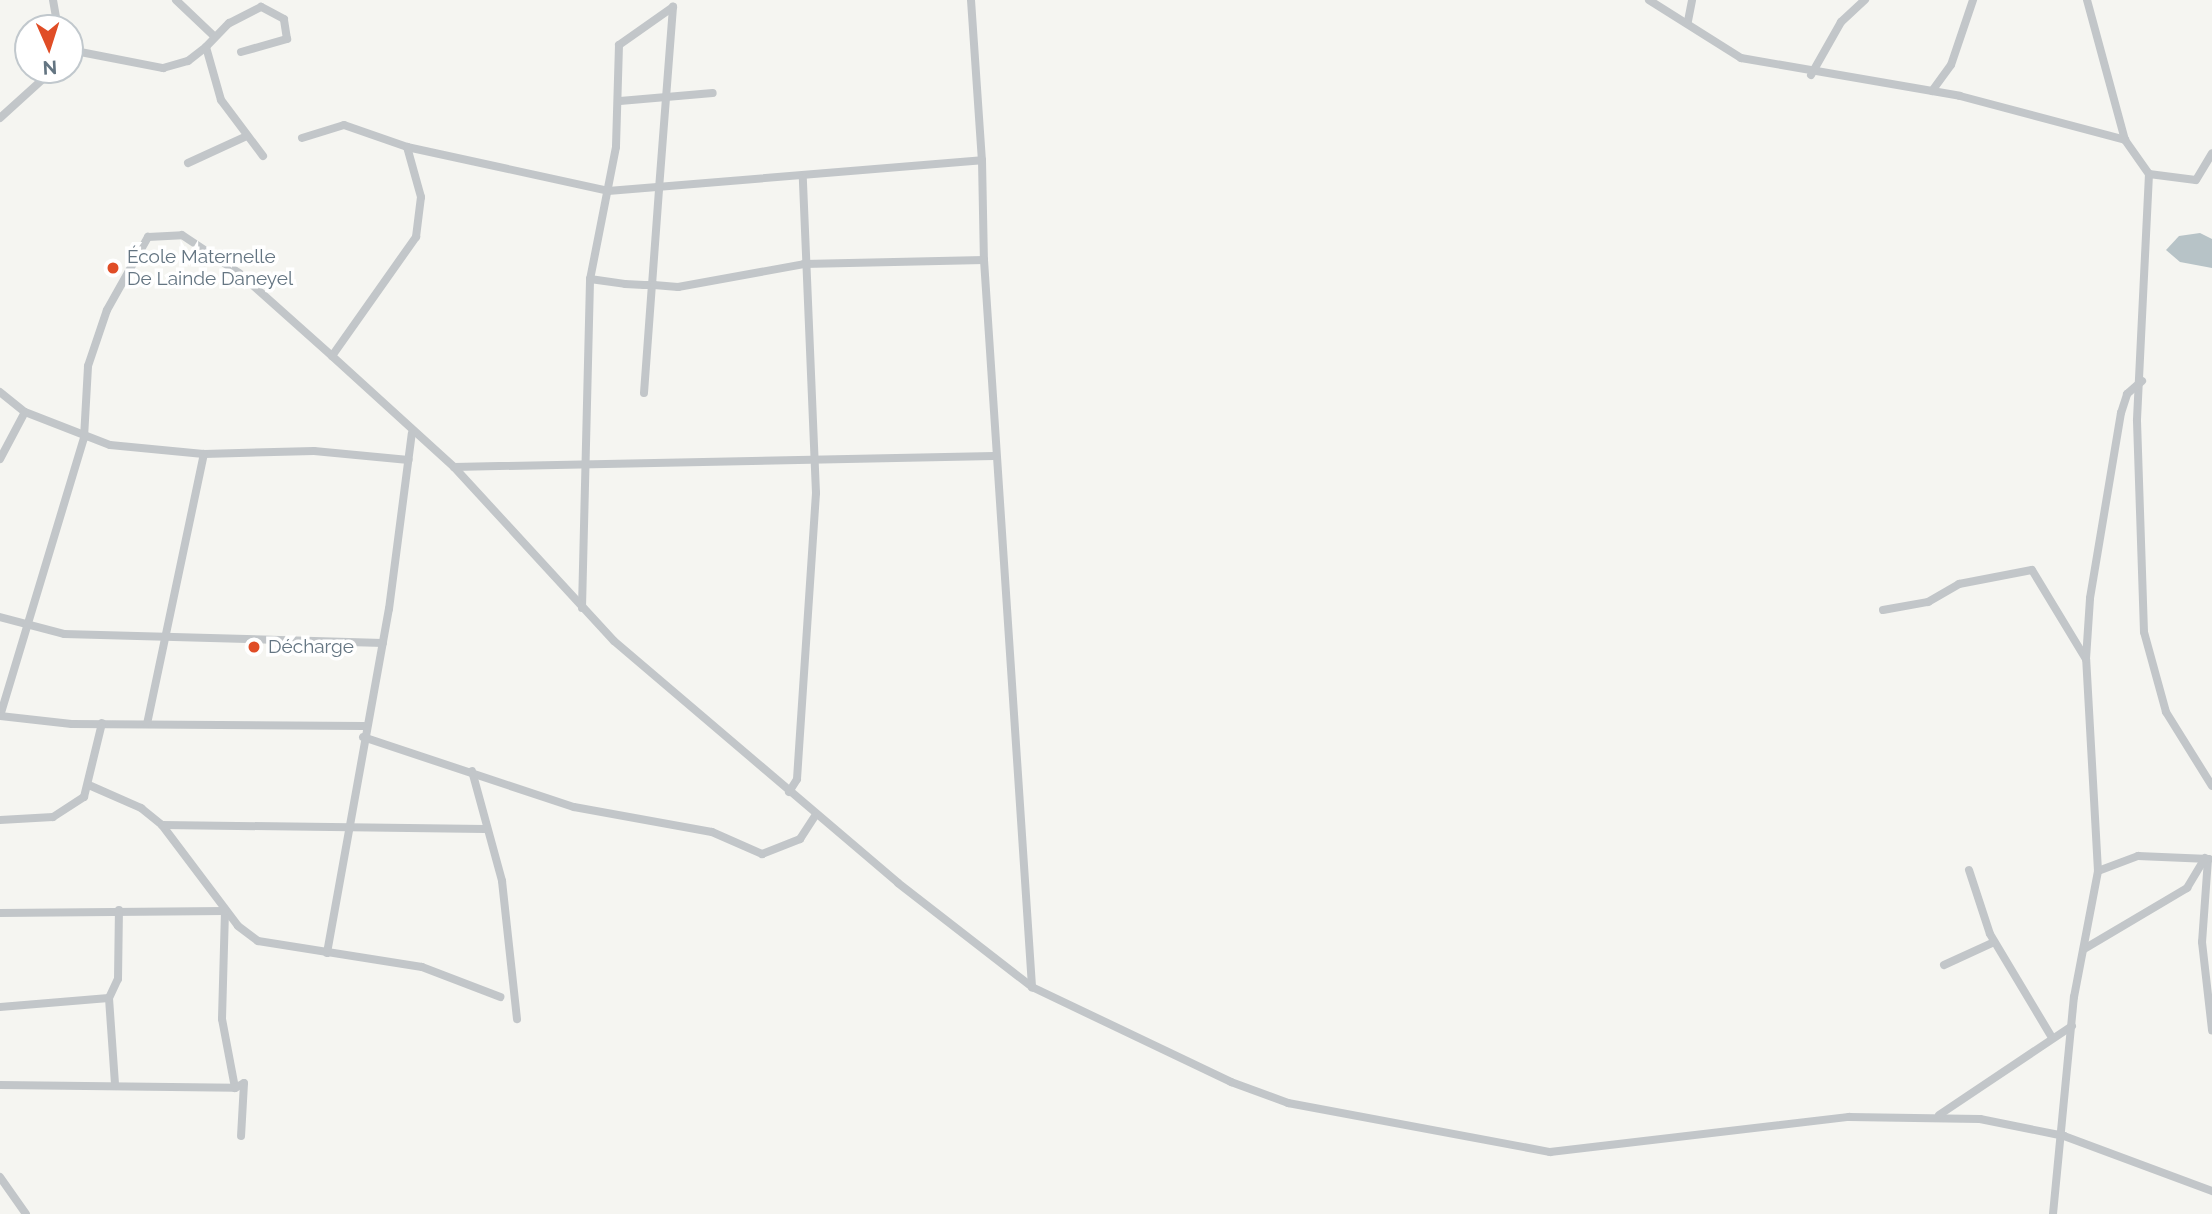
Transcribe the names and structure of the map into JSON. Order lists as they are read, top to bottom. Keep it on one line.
{"places":["École Maternelle De Lainde Daneyel","Décharge"],"north":"bottom"}
